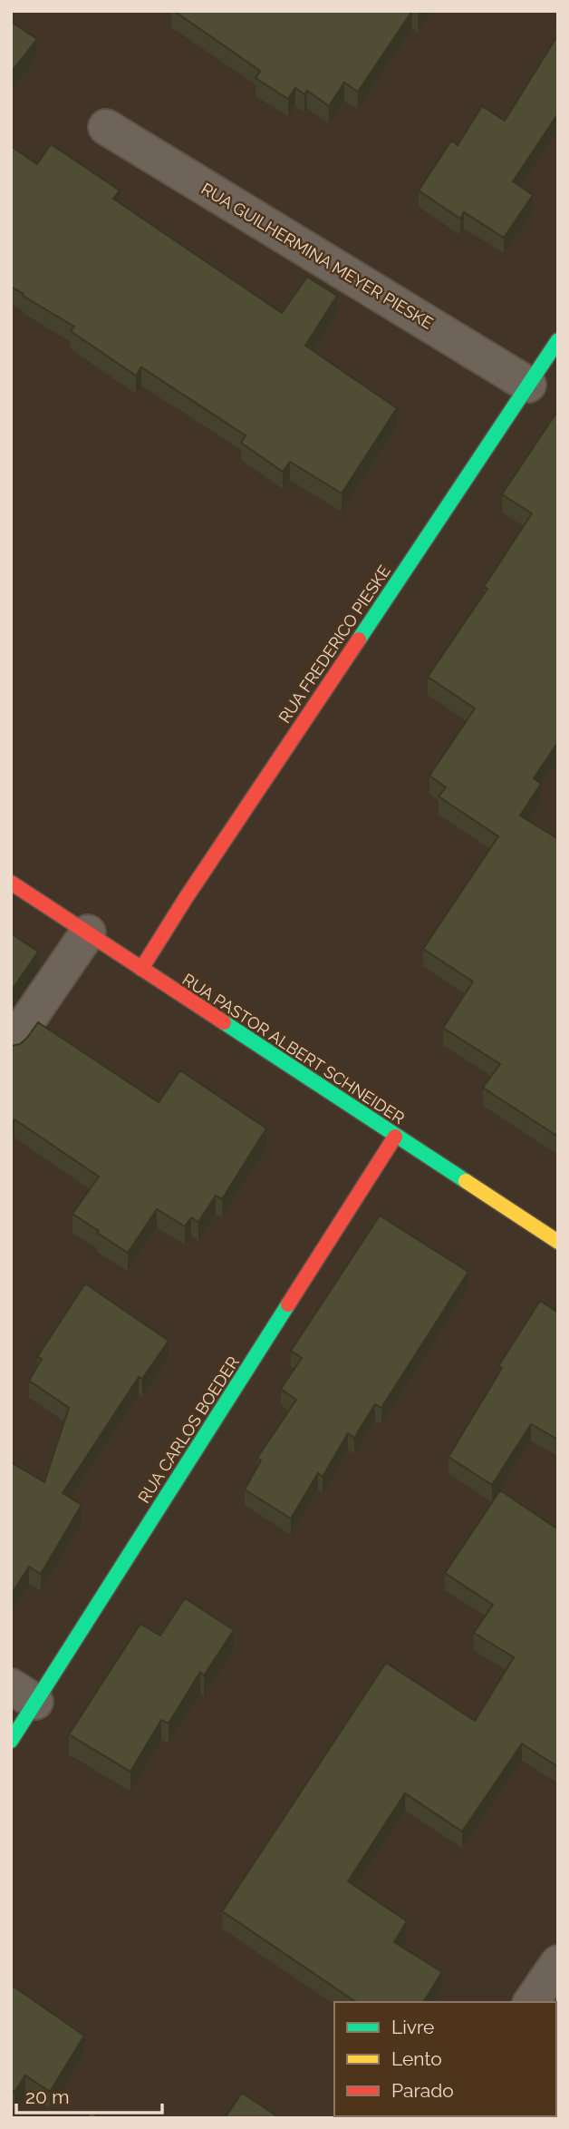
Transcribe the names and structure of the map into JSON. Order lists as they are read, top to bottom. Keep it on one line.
{"streets":{"street":["RUA GUILHERMINA MEYER PIESKE","RUA FREDERICO PIESKE","RUA PASTOR ALBERT SCHNEIDER","RUA CARLOS BOEDER"]},"crossings":[["RUA GUILHERMINA MEYER PIESKE","RUA FREDERICO PIESKE"],["RUA FREDERICO PIESKE","RUA PASTOR ALBERT SCHNEIDER"],["RUA PASTOR ALBERT SCHNEIDER","RUA CARLOS BOEDER"]],"legend":["Livre","Lento","Parado"],"scale_bar":"20 m"}
